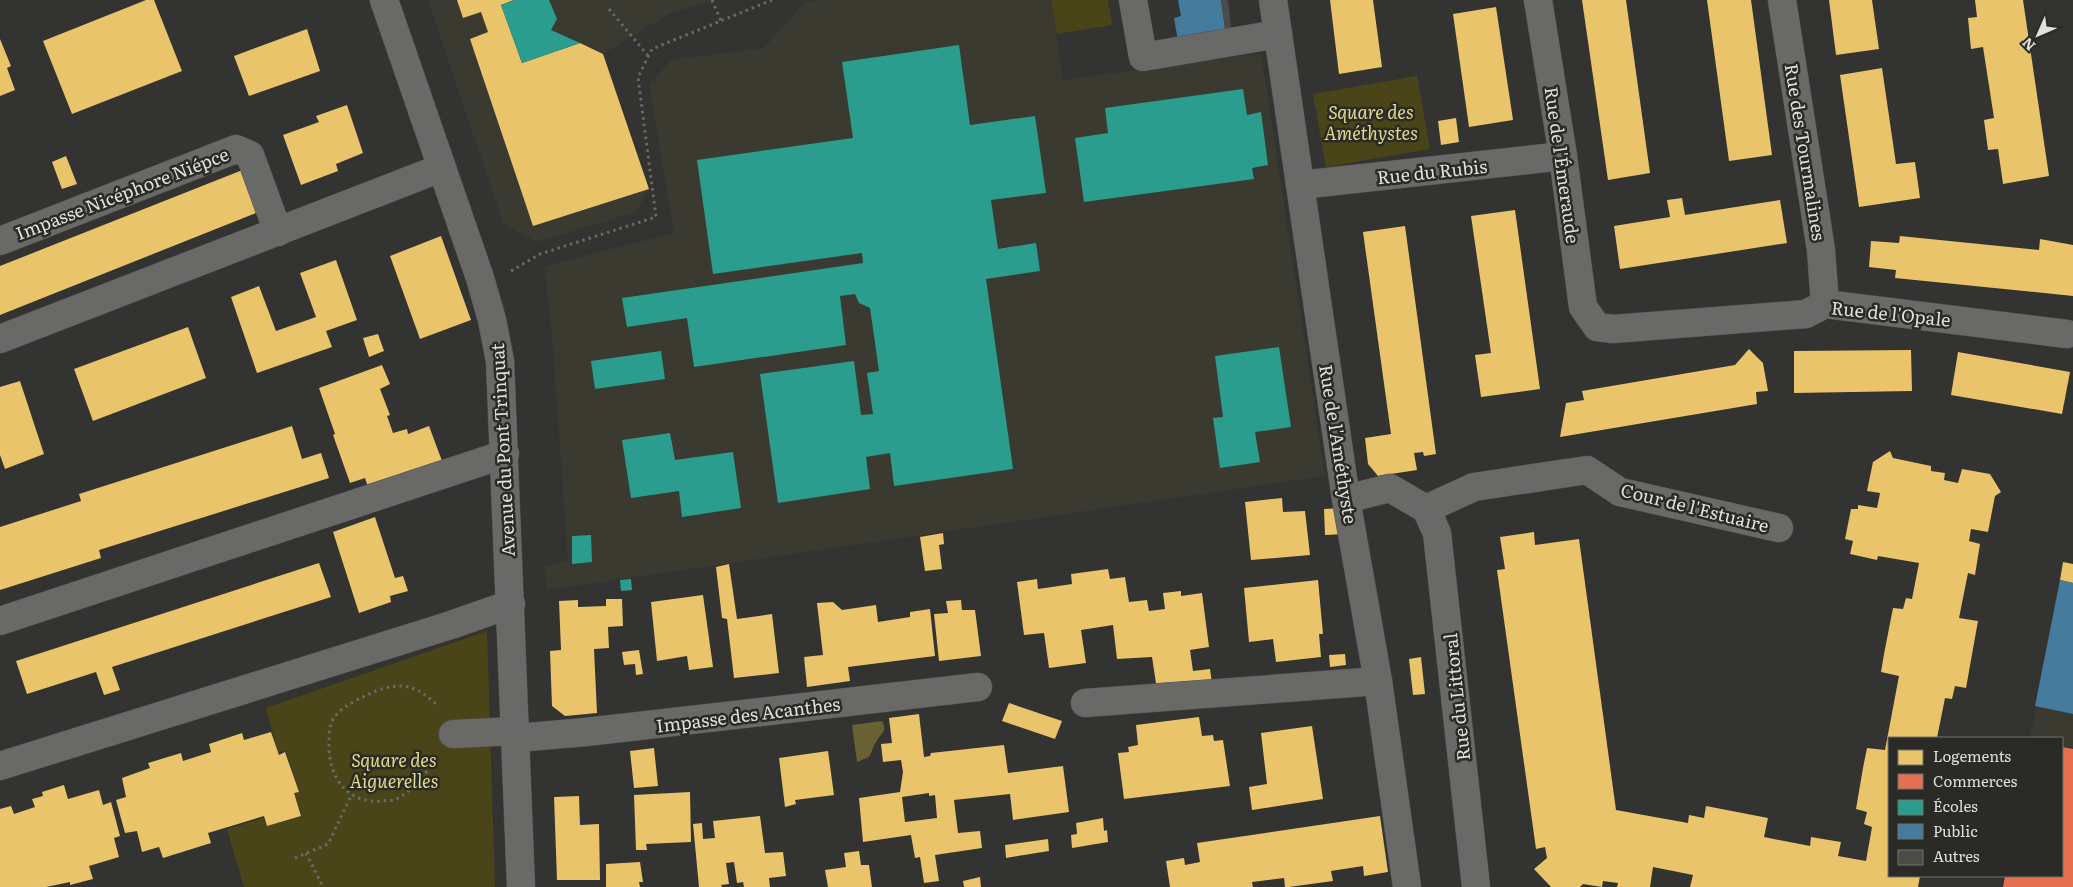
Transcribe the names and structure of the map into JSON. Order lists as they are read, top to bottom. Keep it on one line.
{"streets":{"street":["Rue des Tourmalines","Rue de l'Émeraude","Rue du Rubis","Impasse Nicéphore Niépce","Rue de l'Opale","Rue de l'Améthyste","Avenue du Pont Trinquat","Cour de l'Estuaire","Rue du Littoral","Impasse des Acanthes"]},"crossings":[["Rue des Tourmalines","Rue de l'Opale"],["Rue de l'Émeraude","Rue du Rubis"],["Rue de l'Émeraude","Rue de l'Opale"],["Rue du Rubis","Rue de l'Améthyste"],["Avenue du Pont Trinquat","Impasse des Acanthes"],["Cour de l'Estuaire","Rue du Littoral"]],"parks":["Square des Améthystes","Square des Aiguerelles"],"legend":["Logements","Commerces","Écoles","Public","Autres"],"north":"bottom left"}
